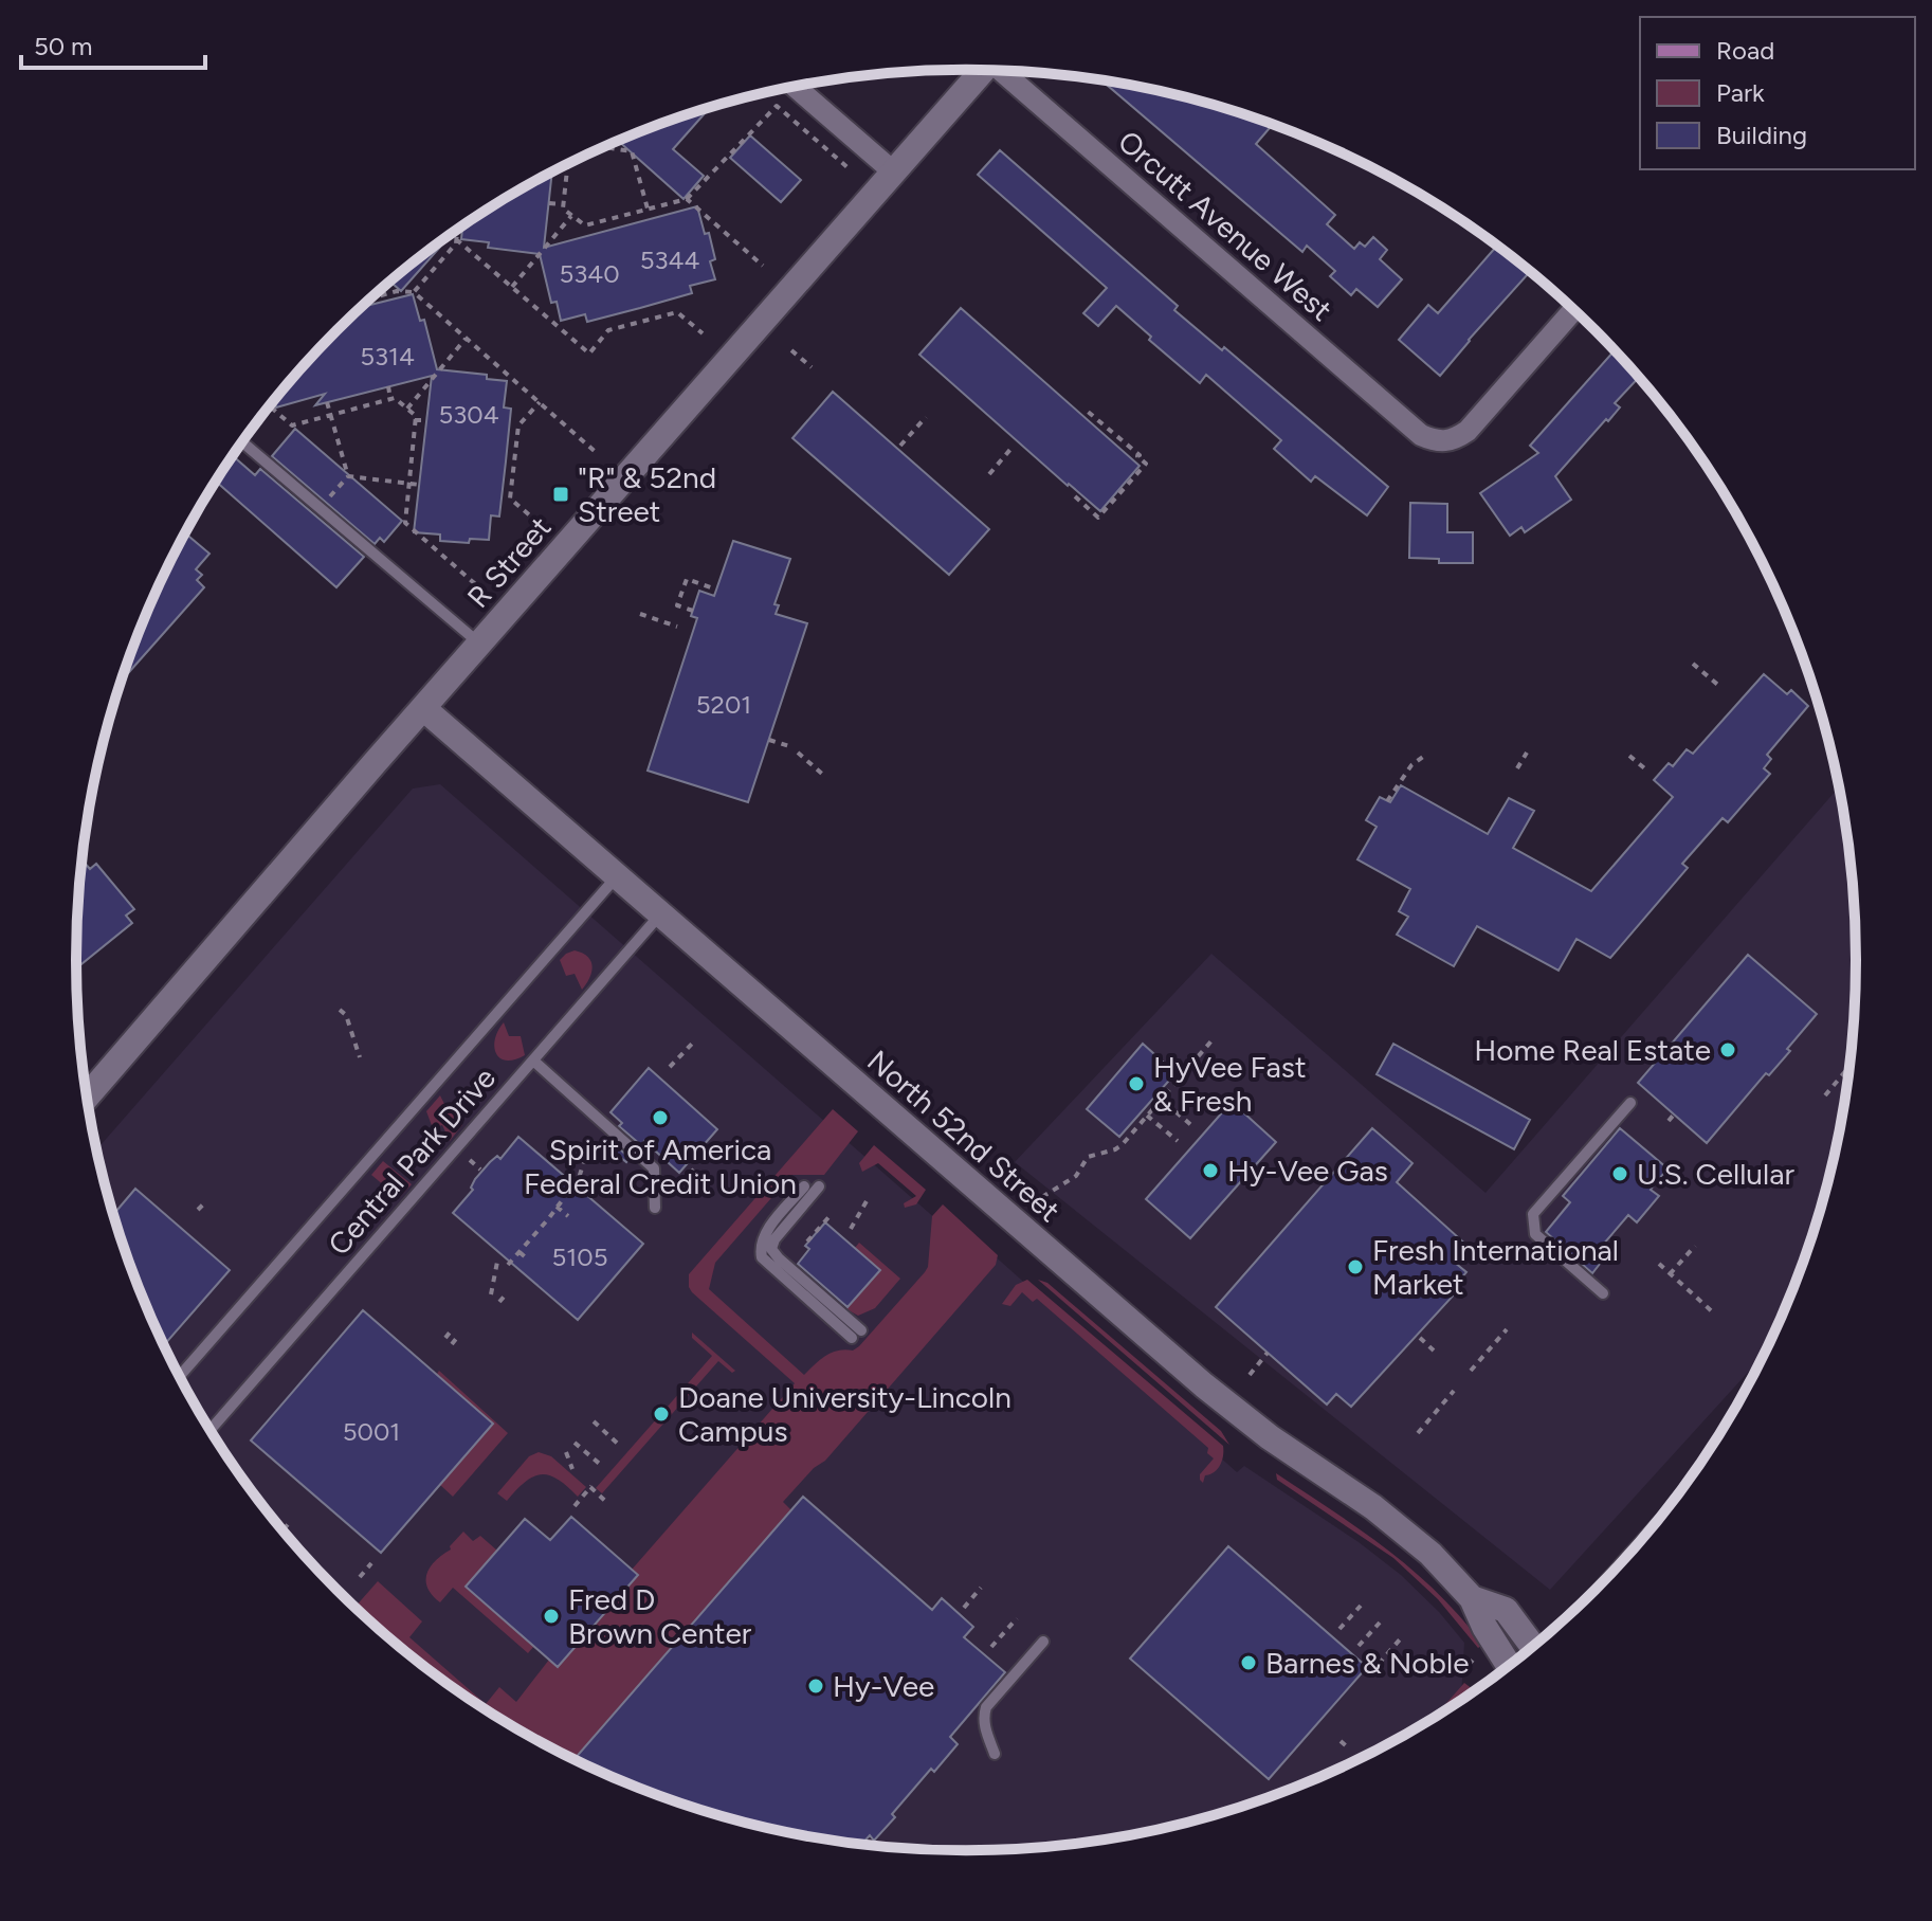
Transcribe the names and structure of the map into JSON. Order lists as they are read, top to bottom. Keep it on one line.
{"streets":{"street":["Orcutt Avenue West","R Street","North 52nd Street"],"lane":["Central Park Drive"]},"crossings":[["R Street","North 52nd Street"],["North 52nd Street","Central Park Drive"]],"places":{"transit":["\"R\" & 52nd Street"],"other":["Home Real Estate","HyVee Fast & Fresh","Spirit of America Federal Credit Union","Hy-Vee Gas","U.S. Cellular","Fresh International Market","Doane University-Lincoln Campus","Fred D Brown Center","Barnes & Noble","Hy-Vee"]},"house_numbers":["5344","5340","5314","5304","5201","5105","5001"],"legend":["Road","Park","Building"],"scale_bar":"50 m"}
